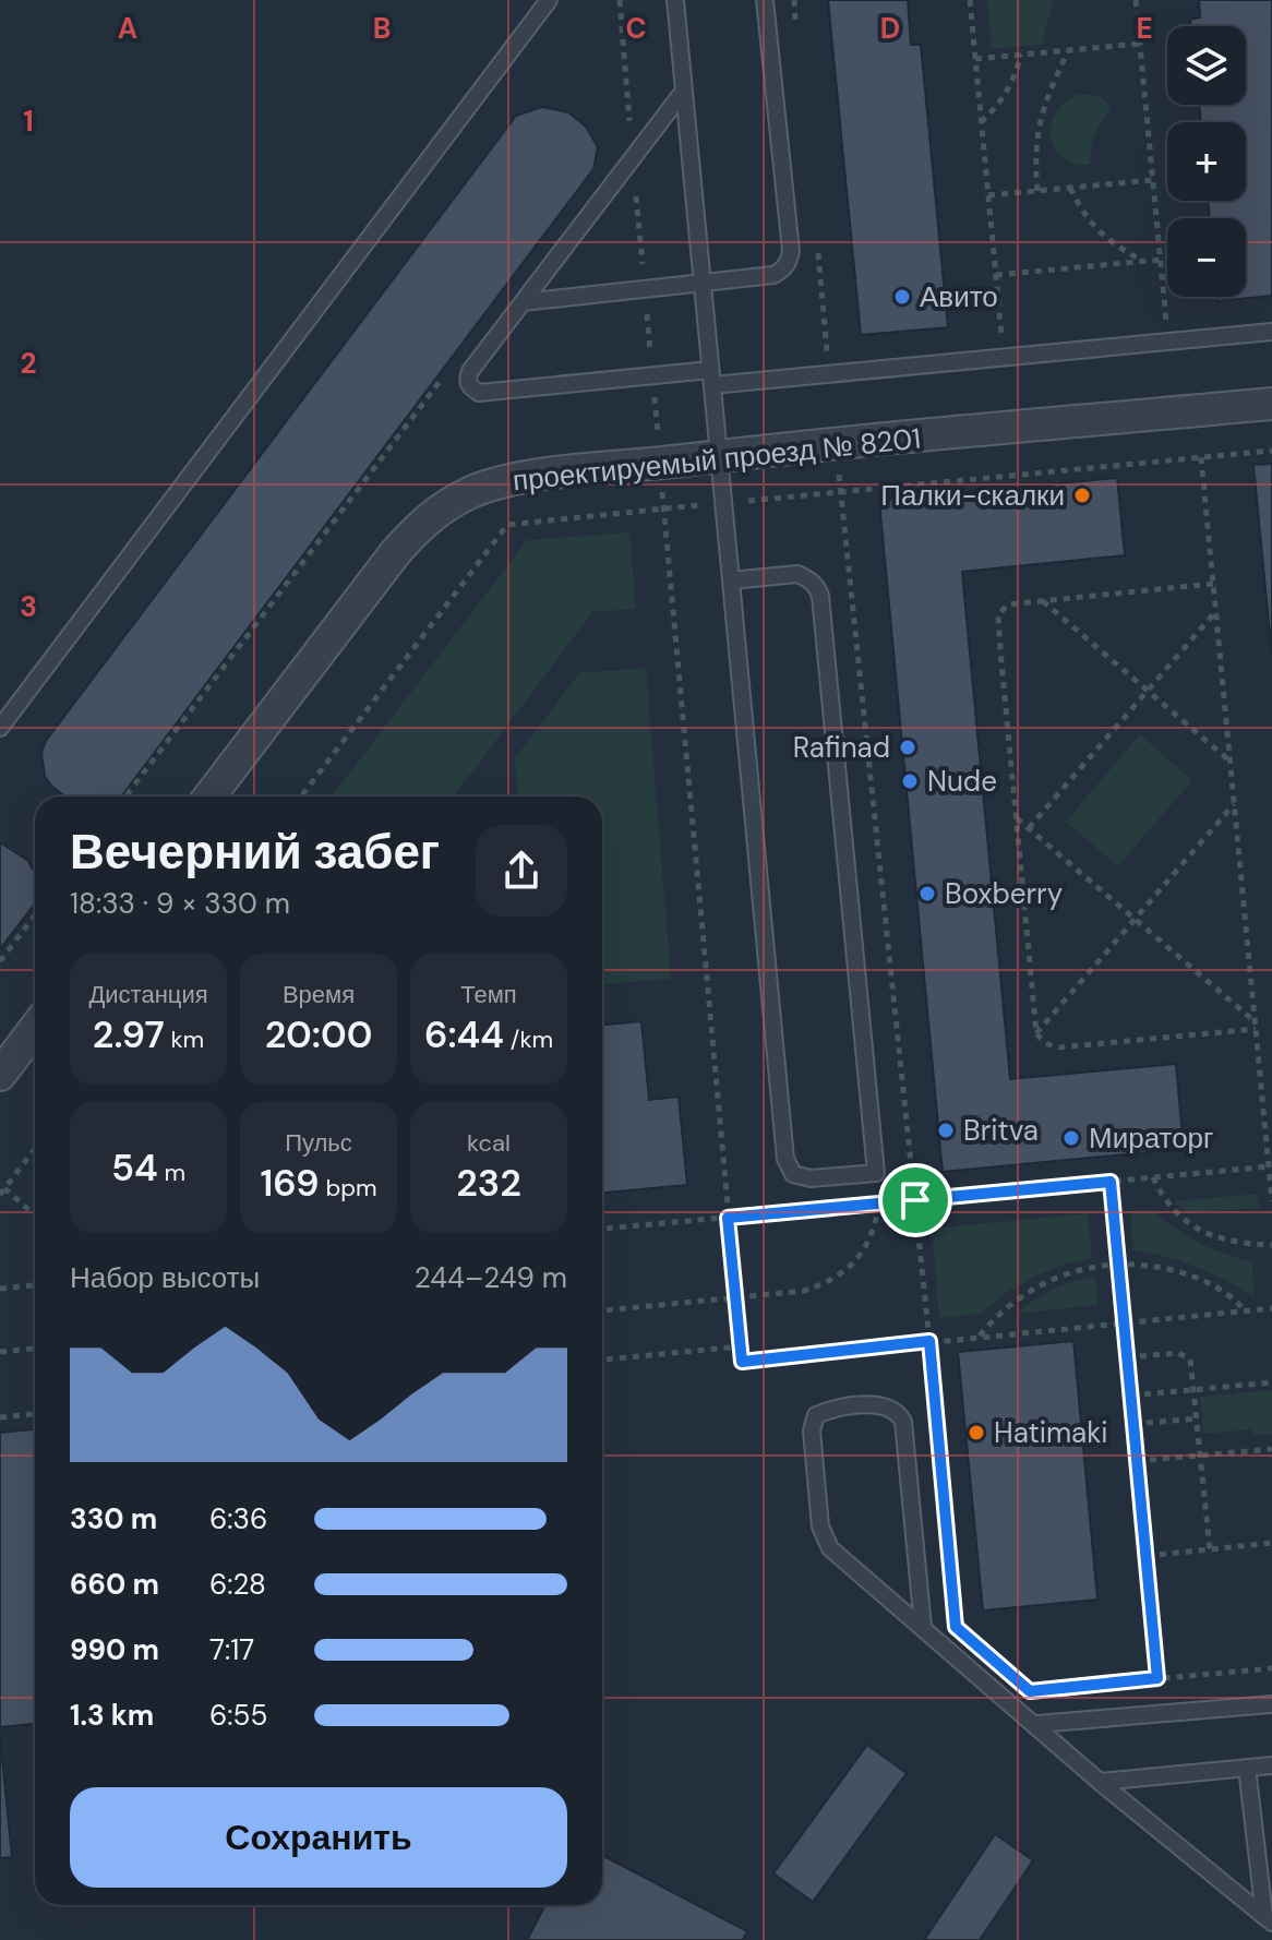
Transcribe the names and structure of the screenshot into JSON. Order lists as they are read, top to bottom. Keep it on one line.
{"streets":{"street":["проектируемый проезд № 8201"]},"places":["Авито","Палки-скалки","Rafinad","Nude","Boxberry","Britva","Мираторг","Hatimaki"],"page":{"map_buttons":["+","−"],"heading":["Вечерний забег","18:33 · 9 × 330 m"],"stats":[["Дистанция","2.97 km"],["Время","20:00"],["Темп","6:44 /km"],["54 m"],["Пульс","169 bpm"],["kcal","232"]],"chart":["Набор высоты","244–249 m"],"list":[{"name":"330 m","note":"6:36"},{"name":"660 m","note":"6:28"},{"name":"990 m","note":"7:17"},{"name":"1.3 km","note":"6:55"}],"buttons":"Сохранить"},"grid":{"columns":["A","B","C","D","E"],"rows":["1","2","3"]}}
